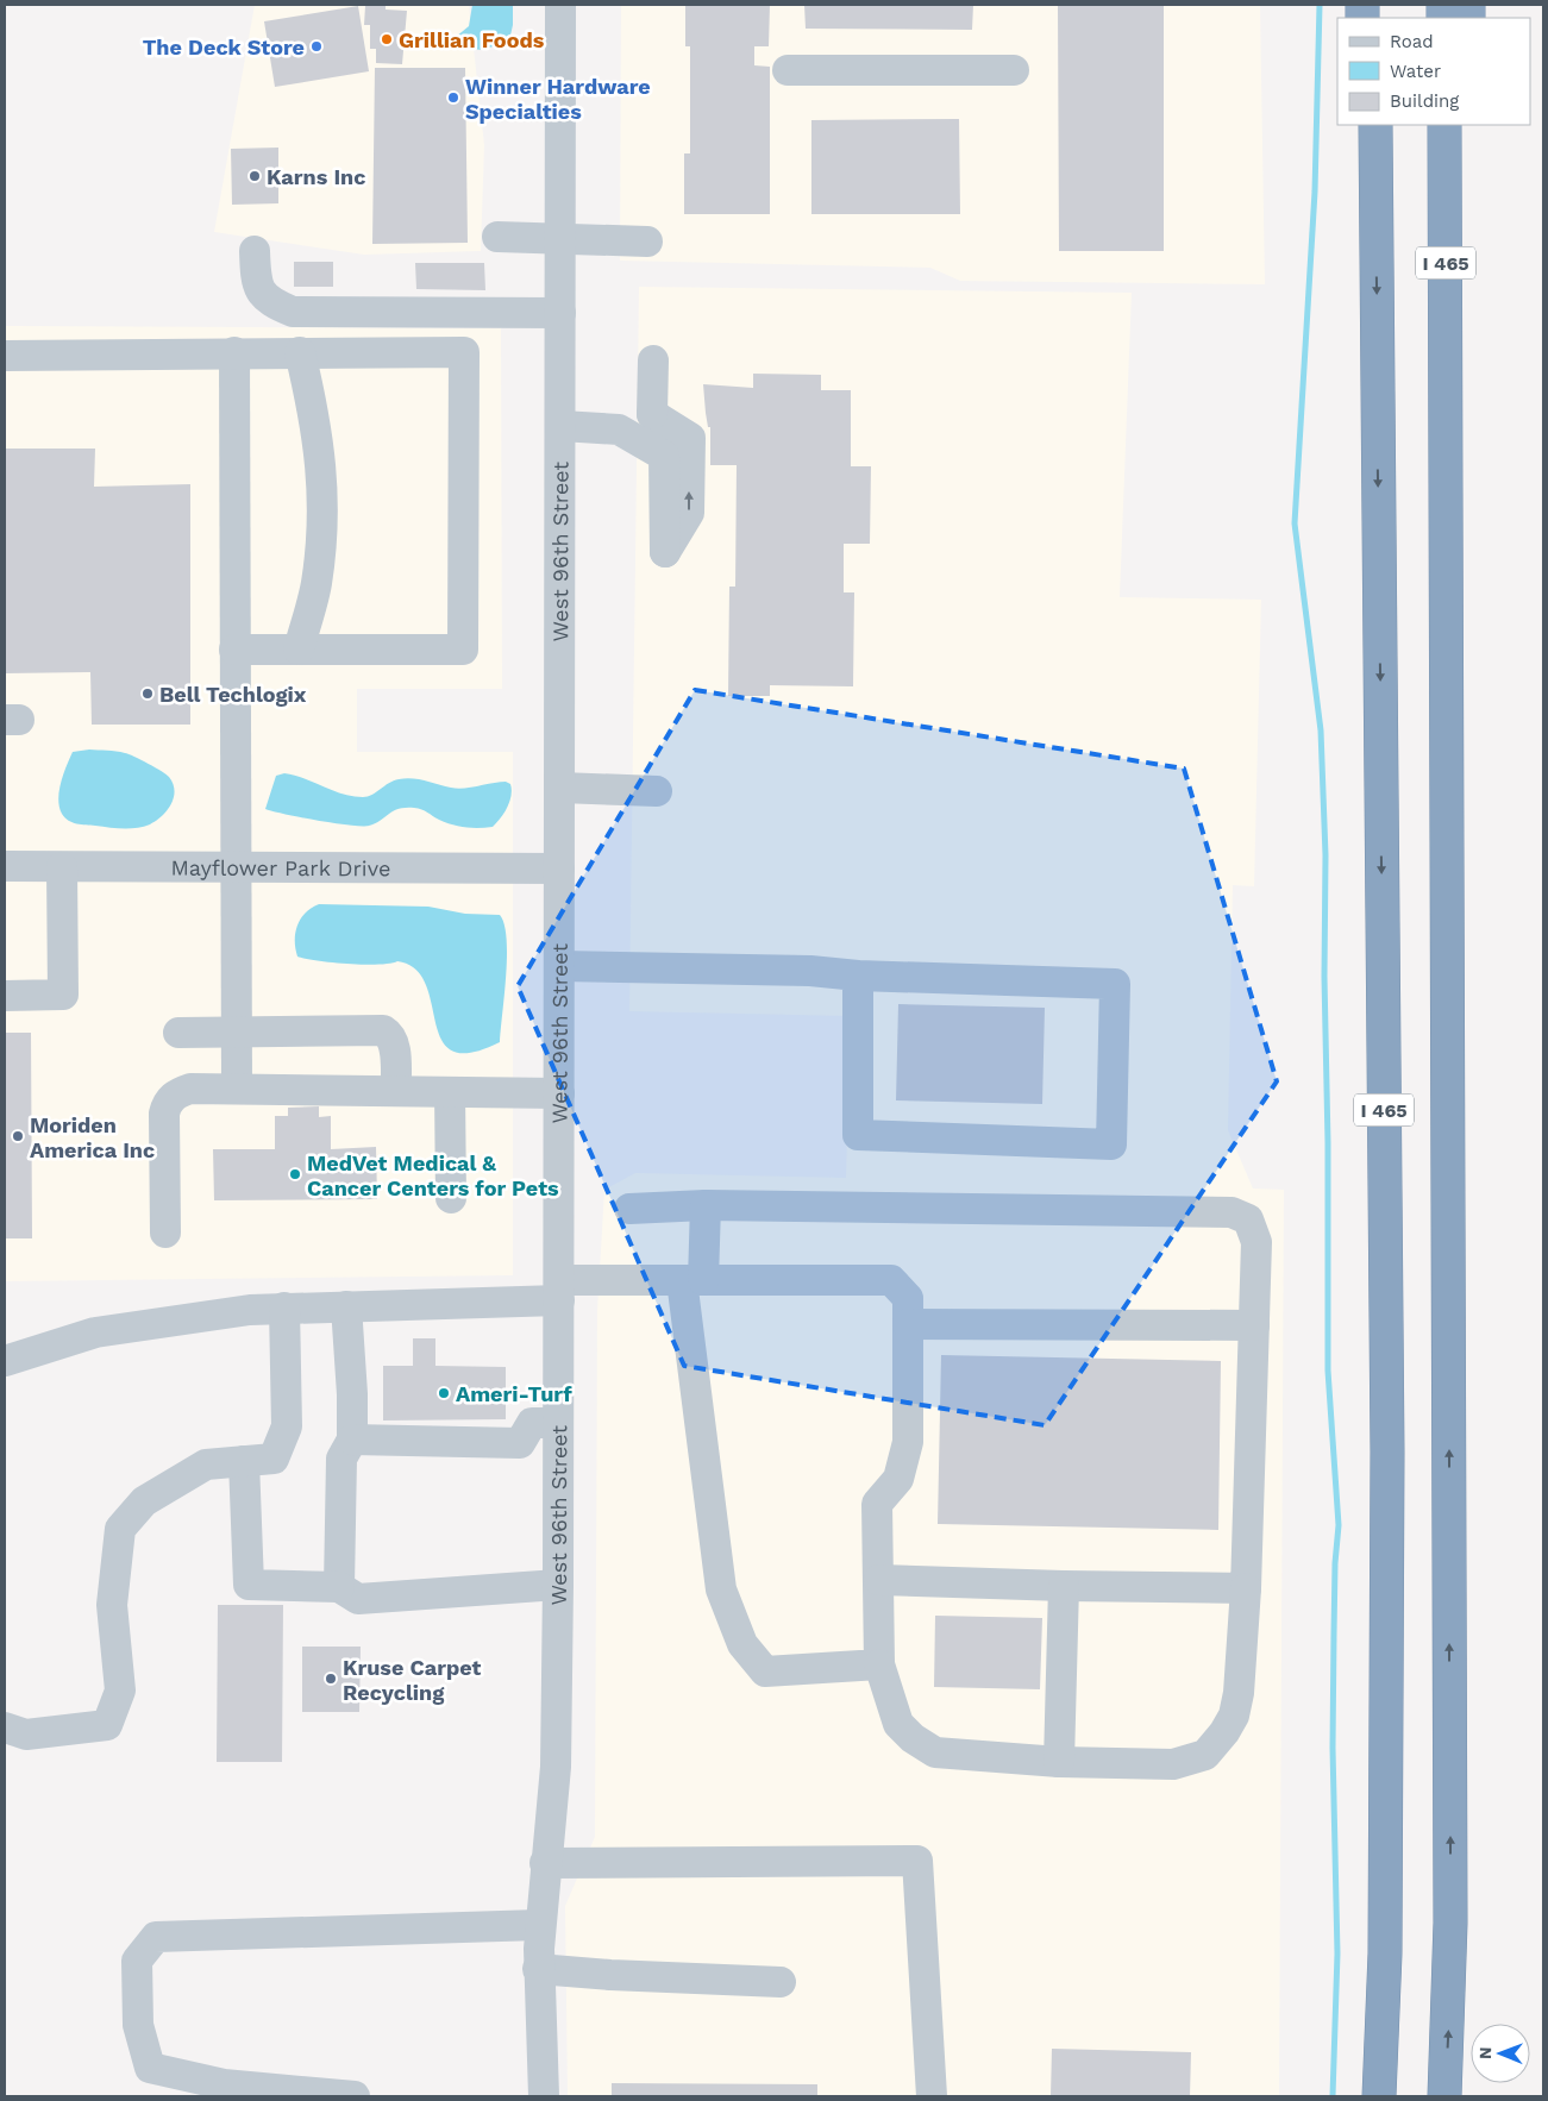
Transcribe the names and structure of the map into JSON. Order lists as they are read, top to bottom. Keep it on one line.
{"streets":{"highway":["I 465"],"street":["West 96th Street","Mayflower Park Drive"]},"crossings":[["West 96th Street","Mayflower Park Drive"]],"places":["Grillian Foods","The Deck Store","Winner Hardware Specialties","Karns Inc","Bell Techlogix","Moriden America Inc","MedVet Medical & Cancer Centers for Pets","Ameri-Turf","Kruse Carpet Recycling"],"legend":["Road","Water","Building"],"north":"left"}
